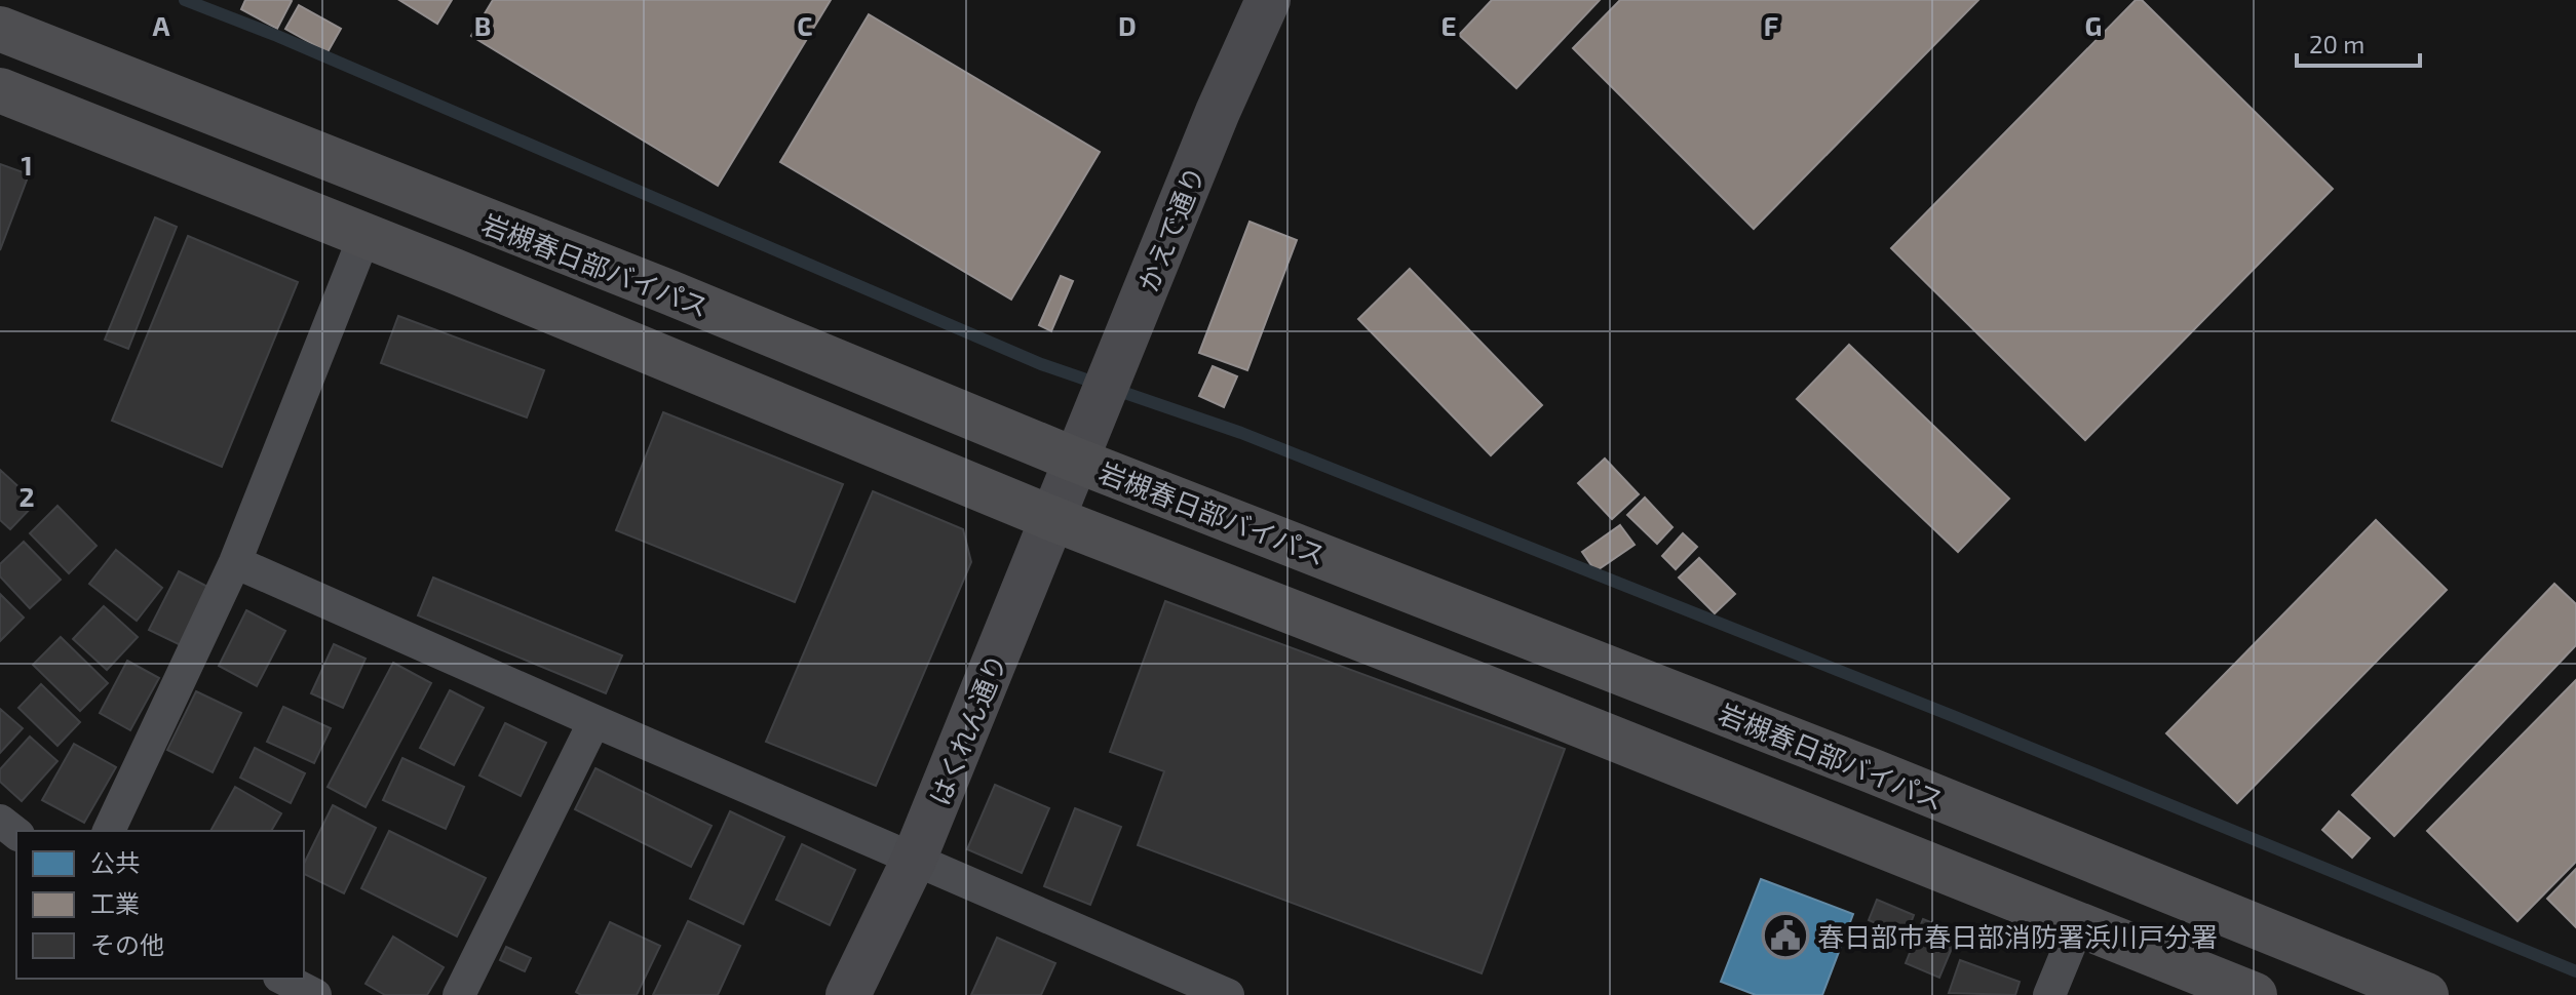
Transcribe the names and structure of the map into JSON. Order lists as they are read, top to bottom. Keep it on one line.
{"streets":{"highway":["岩槻春日部バイパス"],"street":["かえで通り","はくれん通り"]},"crossings":[["かえで通り","岩槻春日部バイパス"],["かえで通り","はくれん通り"],["岩槻春日部バイパス","はくれん通り"]],"places":{"public building":["春日部市春日部消防署浜川戸分署"]},"legend":["公共","工業","その他"],"scale_bar":"20 m","grid":{"columns":["A","B","C","D","E","F","G"],"rows":["1","2"]}}
